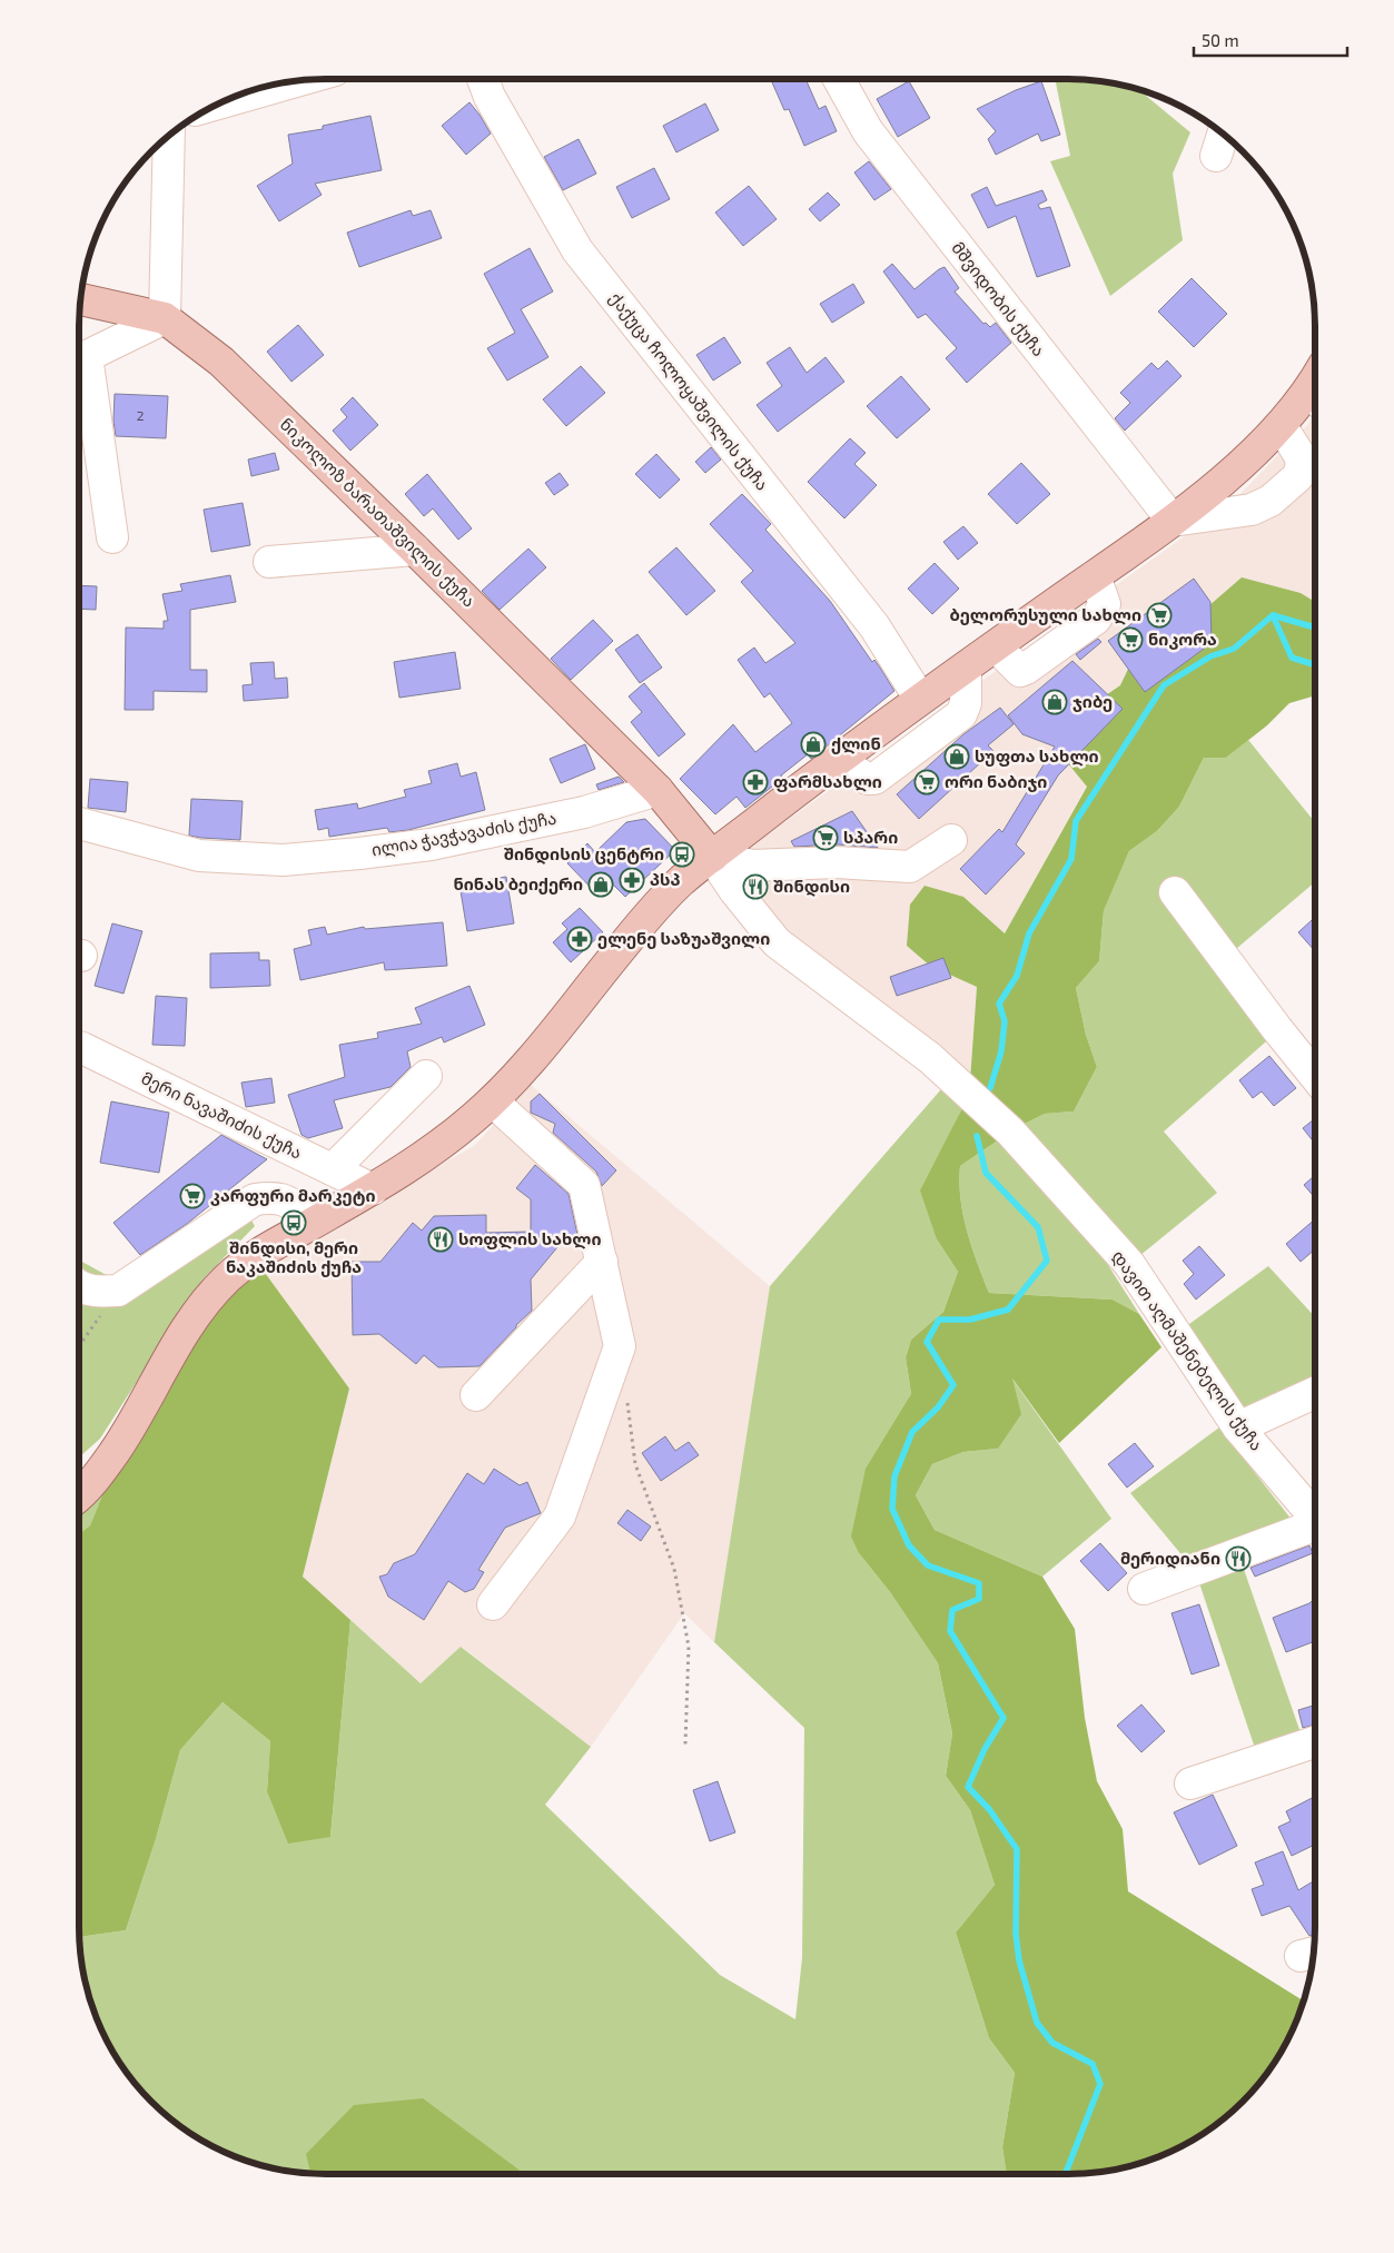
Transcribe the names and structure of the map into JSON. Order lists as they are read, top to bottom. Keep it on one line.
{"streets":{"main road":["ნიკოლოზ ბარათაშვილის ქუჩა"],"street":["მშვიდობის ქუჩა","ქაქუცა ჩოლოყაშვილის ქუჩა","ილია ჭავჭავაძის ქუჩა","მერი ნავაშიძის ქუჩა","დავით აღმაშენებელის ქუჩა"]},"crossings":[["ნიკოლოზ ბარათაშვილის ქუჩა","ილია ჭავჭავაძის ქუჩა"],["ნიკოლოზ ბარათაშვილის ქუჩა","დავით აღმაშენებელის ქუჩა"]],"places":{"supermarket":["ბელორუსული სახლი","ნიკორა","ორი ნაბიჯი","სპარი","კარფური მარკეტი"],"shop":["ჯიბე","ქლინ","სუფთა სახლი","ნინას ბეიქერი"],"pharmacy":["ფარმსახლი","პსპ","ელენე საზუაშვილი"],"bus stop":["შინდისის ცენტრი","შინდისი, მერი ნაკაშიძის ქუჩა"],"restaurant":["შინდისი","სოფლის სახლი","მერიდიანი"]},"house_numbers":["2"],"scale_bar":"50 m"}
